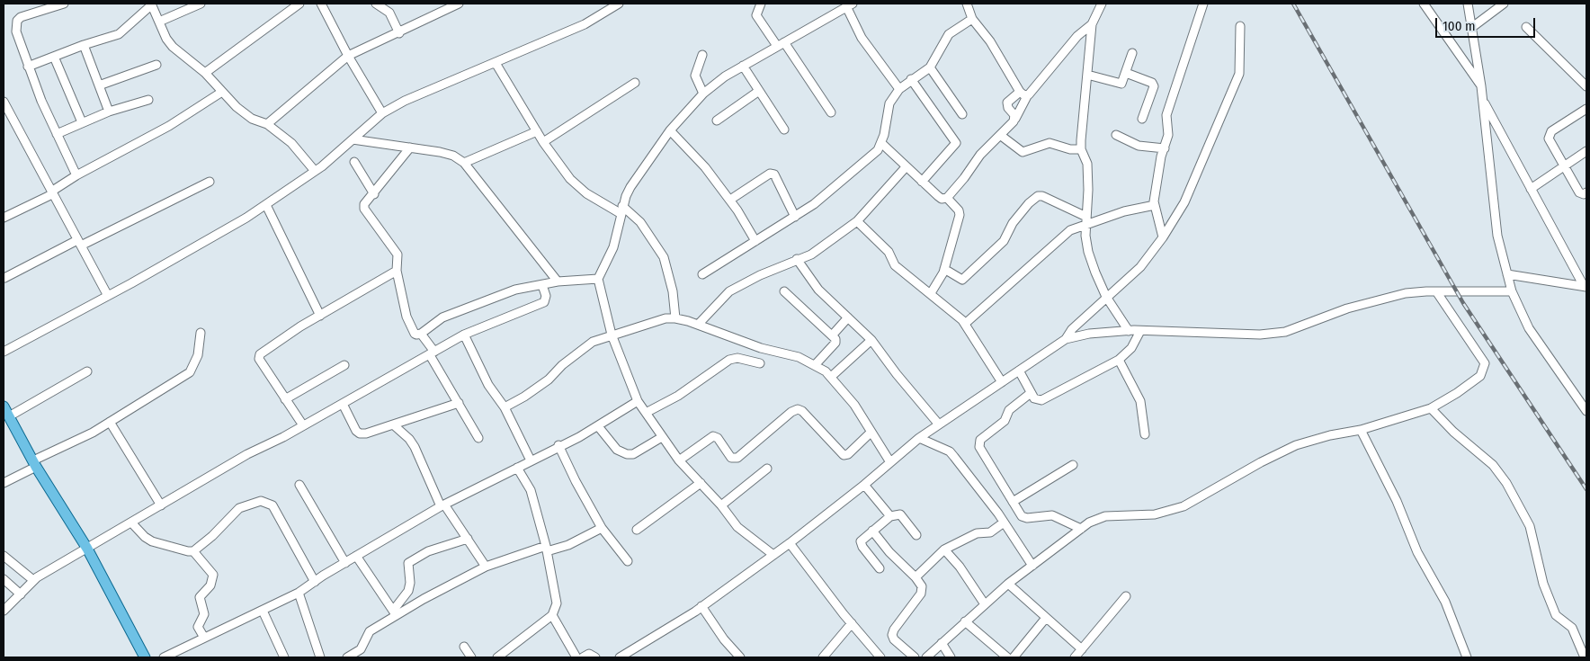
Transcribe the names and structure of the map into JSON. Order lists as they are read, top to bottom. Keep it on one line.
{"scale_bar":"100 m"}
